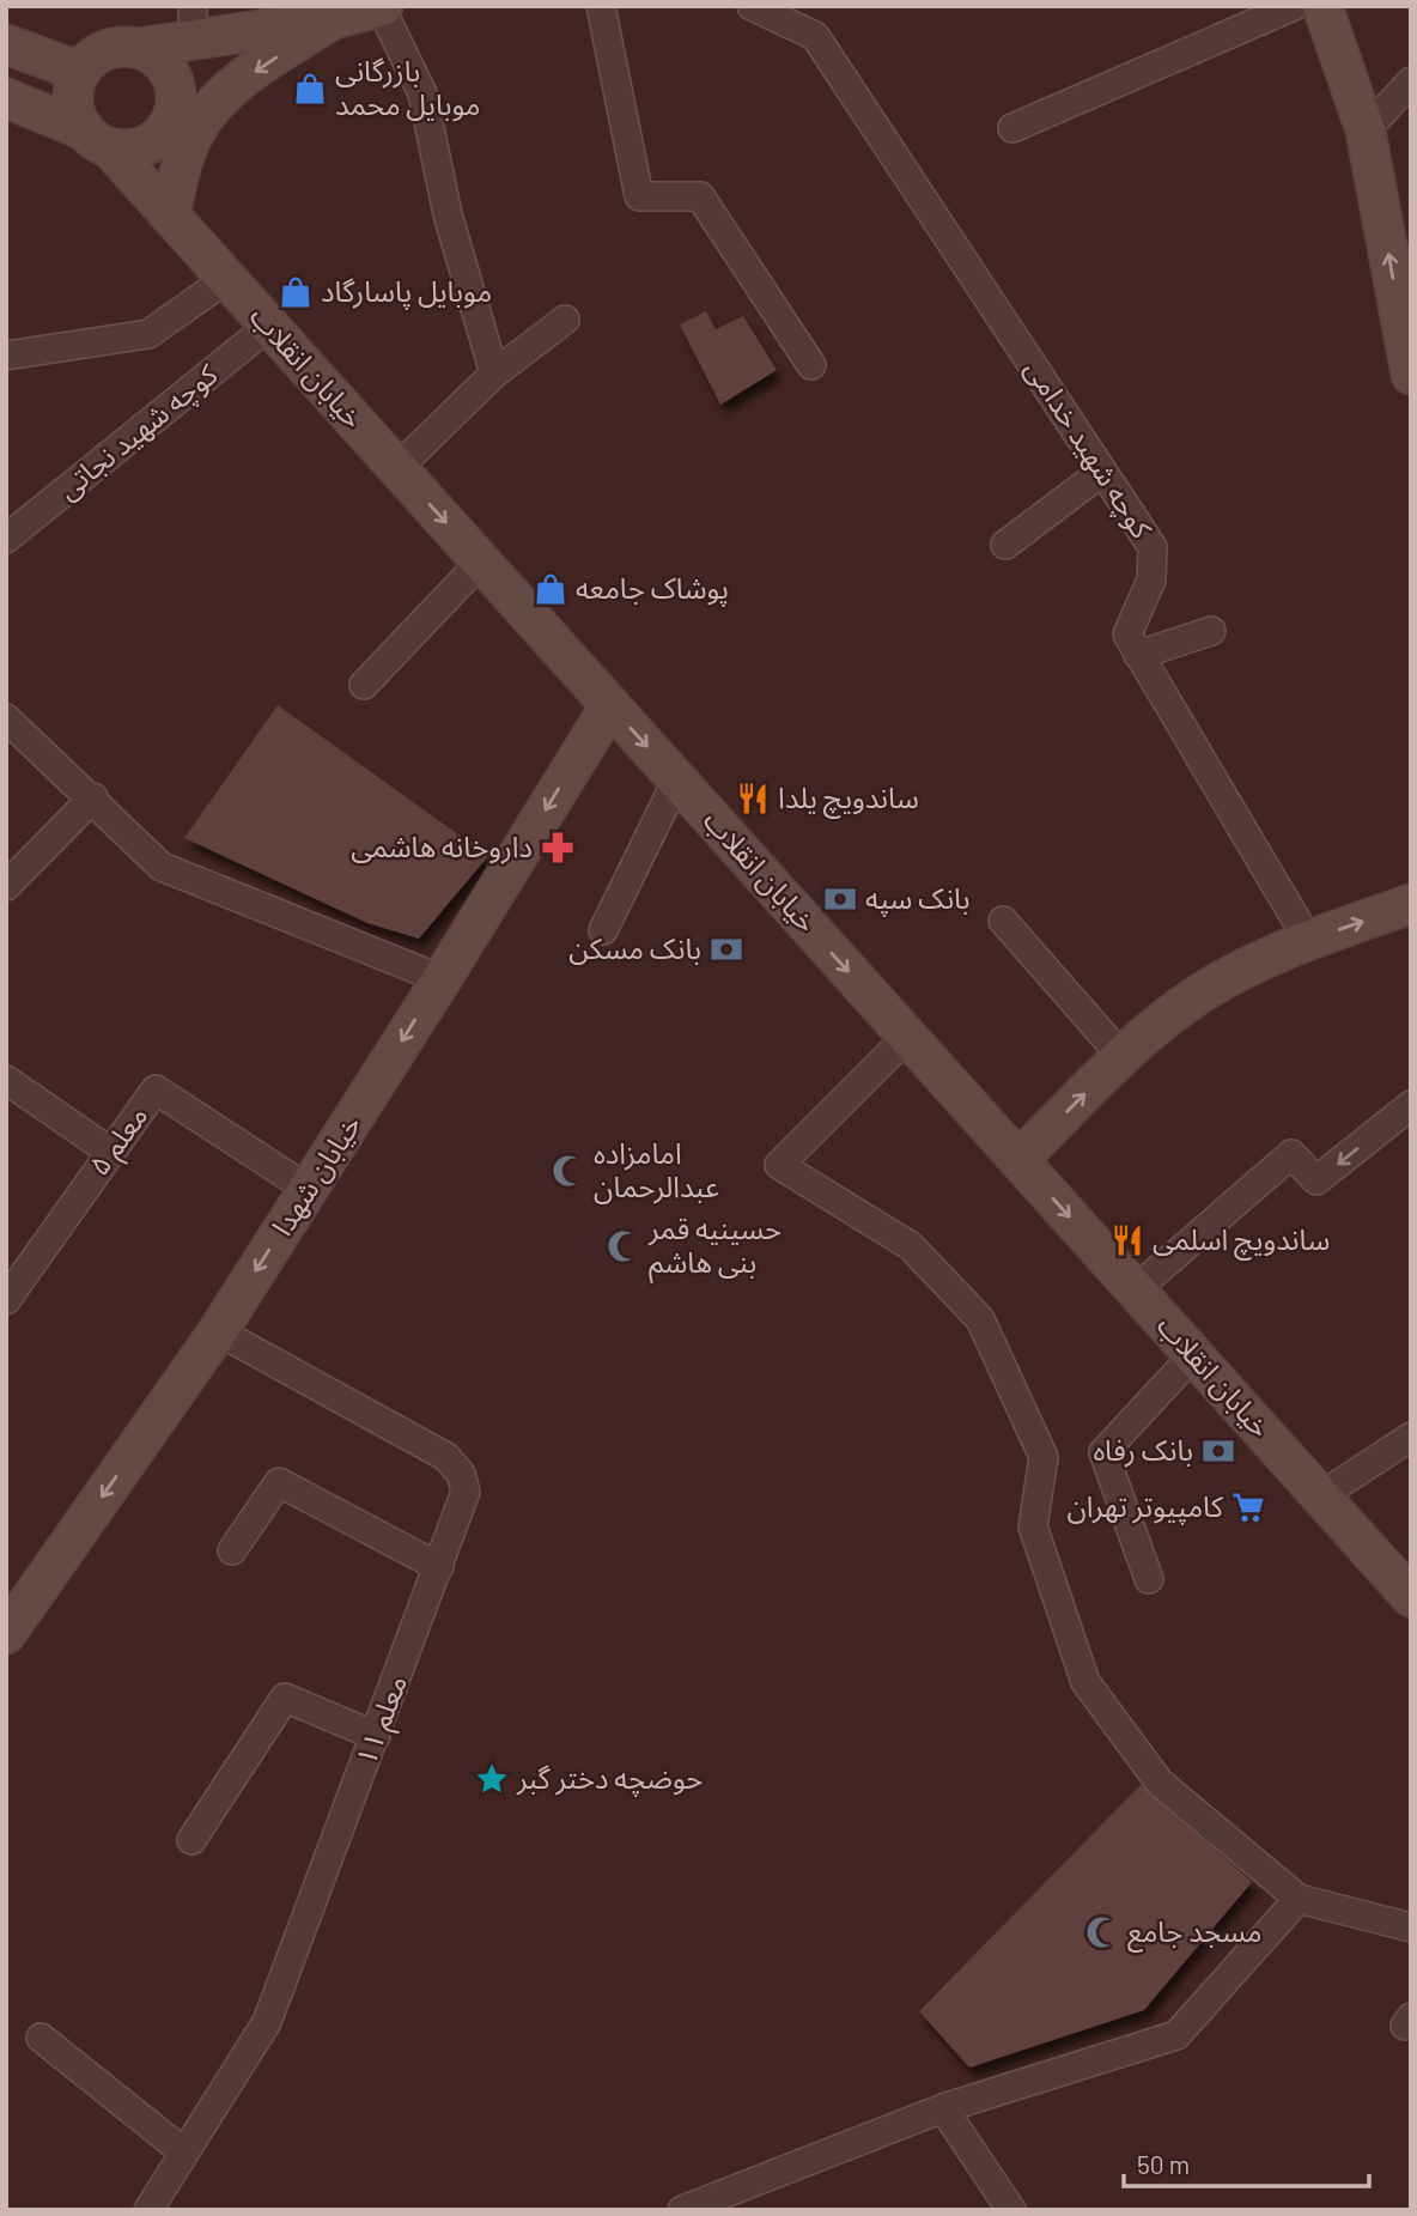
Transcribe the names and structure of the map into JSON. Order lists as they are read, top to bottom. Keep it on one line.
{"streets":{"main road":["خیابان انقلاب","خیابان شهدا"],"street":["کوچه شهید نجاتی","کوچه شهید خدامی","معلم ۵","معلم ۱۱"]},"crossings":[["خیابان انقلاب","کوچه شهید نجاتی"],["خیابان انقلاب","خیابان شهدا"],["معلم ۵","خیابان شهدا"],["خیابان شهدا","معلم ۱۱"]],"one_way":["خیابان انقلاب","خیابان شهدا"],"places":{"shop":["بازرگانی موبایل محمد","موبایل پاسارگاد","پوشاک جامعه"],"restaurant":["ساندویچ یلدا","ساندویچ اسلمی"],"pharmacy":["داروخانه هاشمی"],"bank":["بانک سپه","بانک مسکن","بانک رفاه"],"mosque":["امامزاده عبدالرحمان","حسینیه قمر بنی هاشم","مسجد جامع"],"supermarket":["کامپیوتر تهران"],"place":["حوضچه دختر گبر"]},"scale_bar":"50 m"}
